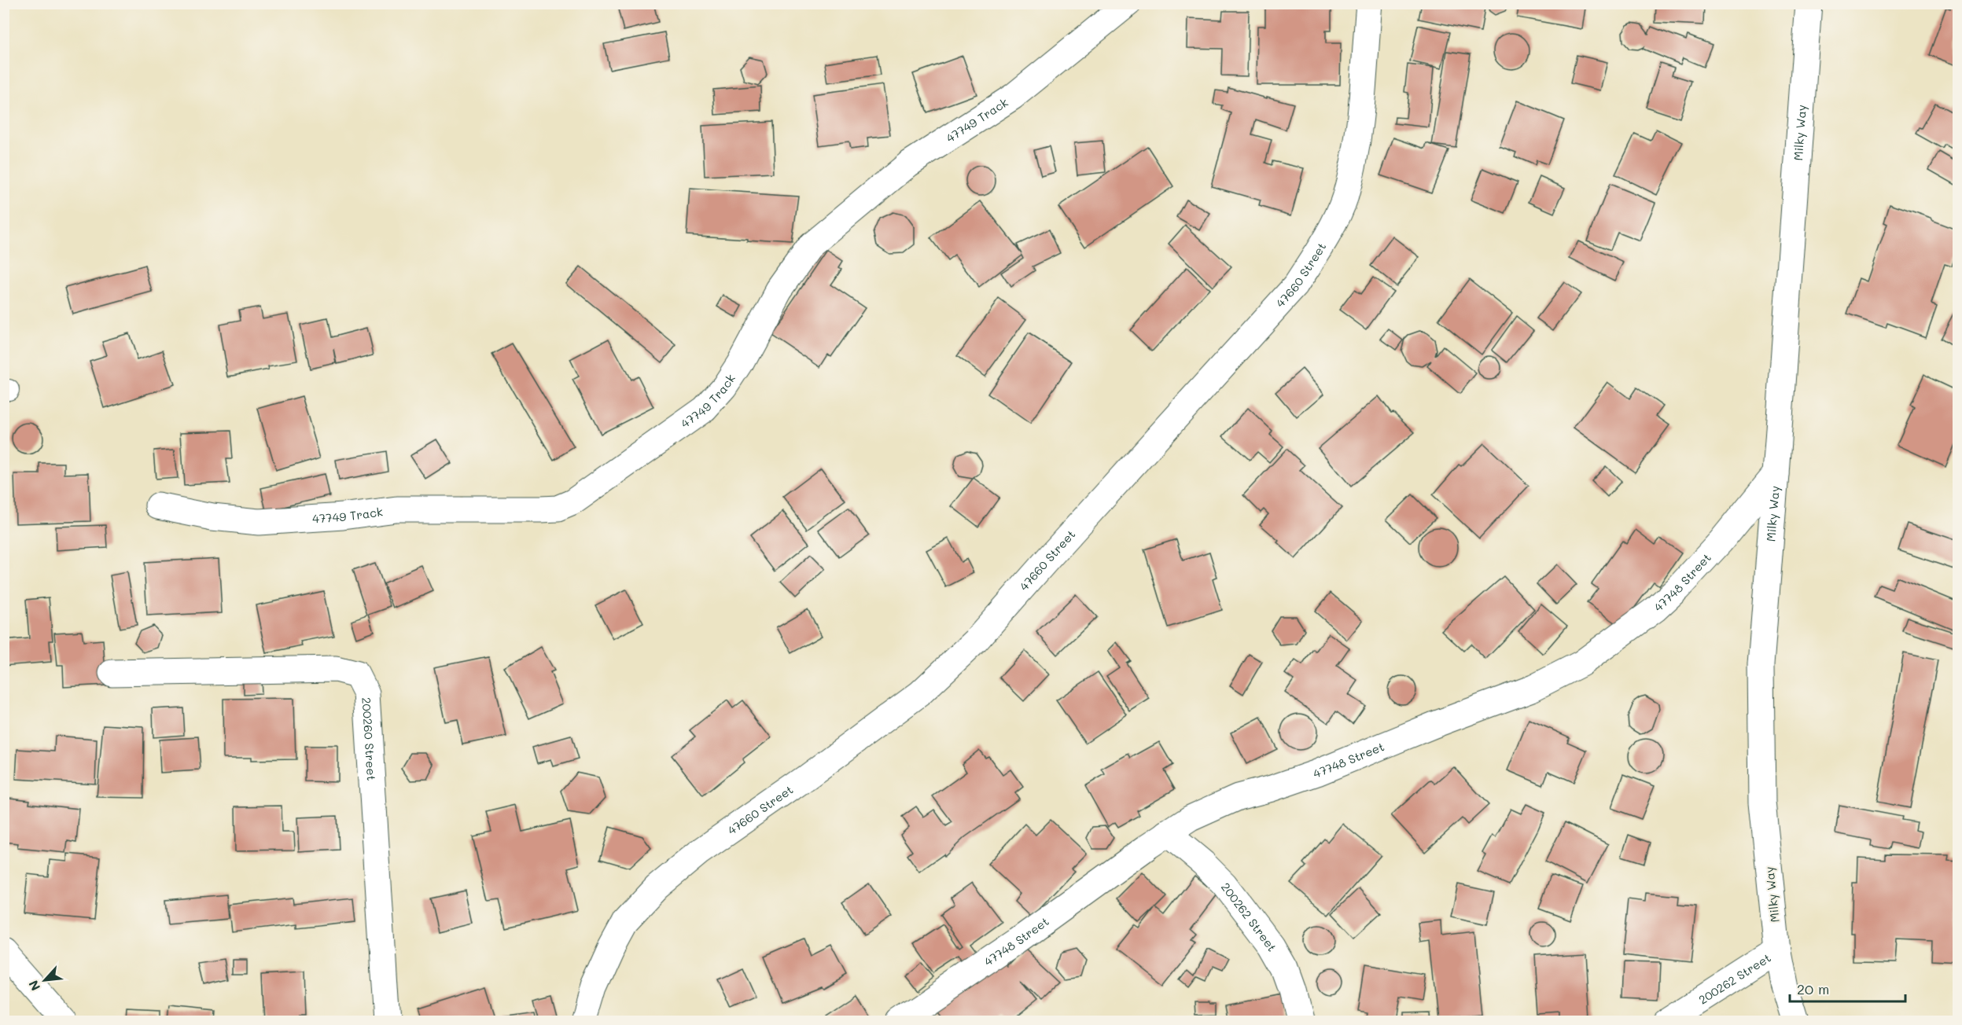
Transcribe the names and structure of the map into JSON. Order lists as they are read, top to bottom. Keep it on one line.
{"streets":{"street":["47749 Track","Milky Way","47660 Street","47748 Street","200260 Street","200262 Street"]},"crossings":[["Milky Way","47748 Street"],["Milky Way","200262 Street"],["47748 Street","200262 Street"]],"scale_bar":"20 m","north":"bottom left"}
